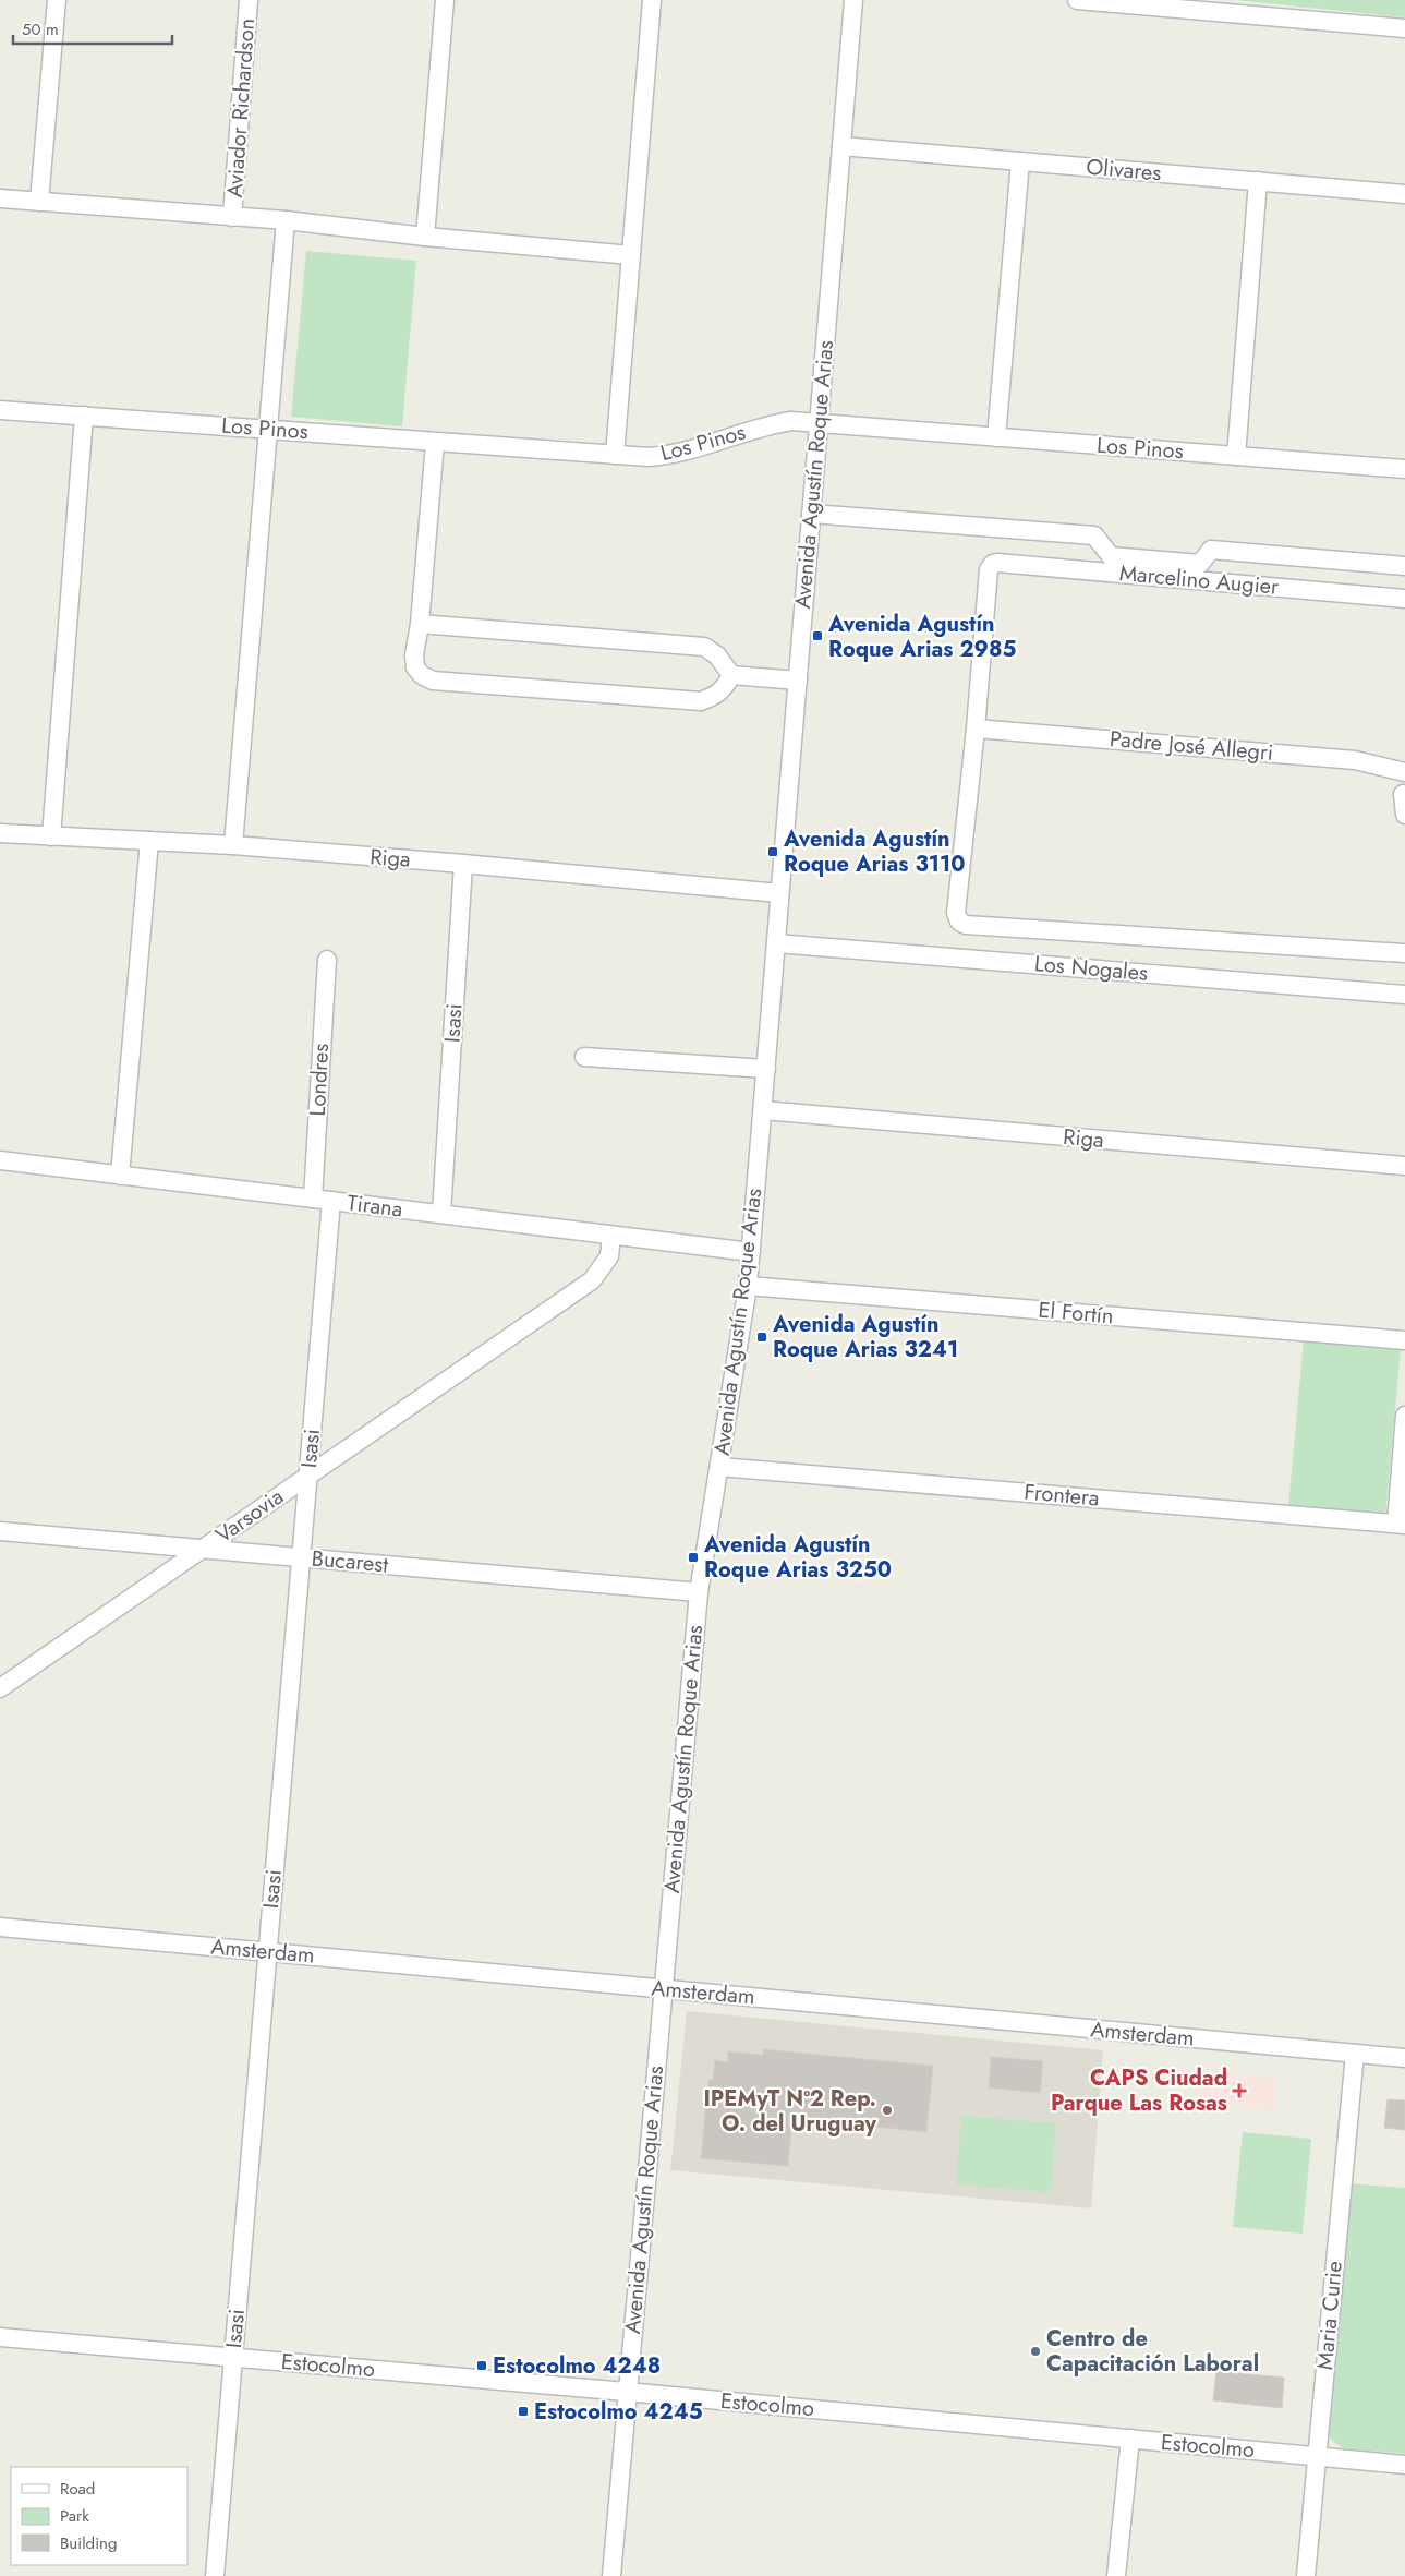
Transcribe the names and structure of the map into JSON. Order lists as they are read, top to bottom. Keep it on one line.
{"streets":{"street":["Aviador Richardson","Olivares","Los Pinos","Avenida Agustín Roque Arias","Marcelino Augier","Padre José Allegri","Riga","Los Nogales","Isasi","Londres","Tirana","El Fortín","Frontera","Varsovia","Bucarest","Amsterdam","Maria Curie","Estocolmo"]},"crossings":[["Olivares","Avenida Agustín Roque Arias"],["Los Pinos","Avenida Agustín Roque Arias"],["Avenida Agustín Roque Arias","Riga"],["Avenida Agustín Roque Arias","Los Nogales"],["Avenida Agustín Roque Arias","Tirana"],["Avenida Agustín Roque Arias","El Fortín"],["Avenida Agustín Roque Arias","Frontera"],["Avenida Agustín Roque Arias","Bucarest"],["Avenida Agustín Roque Arias","Amsterdam"],["Avenida Agustín Roque Arias","Estocolmo"],["Marcelino Augier","Padre José Allegri"],["Riga","Isasi"],["Isasi","Tirana"],["Isasi","Varsovia"],["Isasi","Bucarest"],["Isasi","Amsterdam"],["Isasi","Estocolmo"],["Londres","Tirana"],["Tirana","Varsovia"],["Varsovia","Bucarest"],["Amsterdam","Maria Curie"],["Maria Curie","Estocolmo"]],"places":{"transit":["Avenida Agustín Roque Arias 2985","Avenida Agustín Roque Arias 3110","Avenida Agustín Roque Arias 3241","Avenida Agustín Roque Arias 3250","Estocolmo 4248","Estocolmo 4245"],"health":["CAPS Ciudad Parque Las Rosas"],"other":["IPEMyT Nº2 Rep. O. del Uruguay","Centro de Capacitación Laboral"]},"legend":["Road","Park","Building"],"scale_bar":"50 m"}
